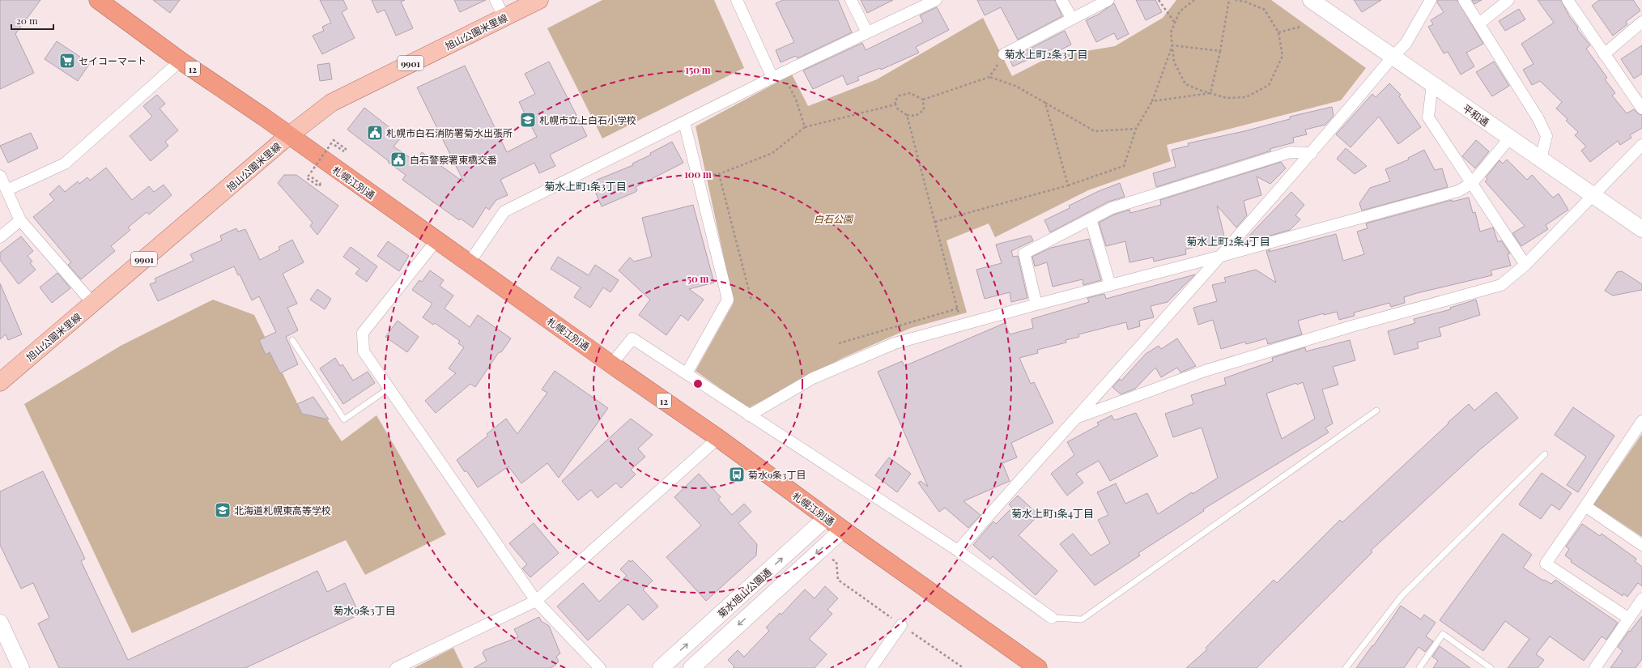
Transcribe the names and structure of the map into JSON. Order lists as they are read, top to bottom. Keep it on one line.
{"streets":{"highway":["12","札幌江別通"],"main road":["旭山公園米里線","9901"],"street":["平和通","菊水旭山公園通"]},"crossings":[["旭山公園米里線","札幌江別通"],["札幌江別通","菊水旭山公園通"]],"districts":["菊水上町2条3丁目","菊水上町1条3丁目","菊水上町2条4丁目","菊水上町1条4丁目","菊水9条3丁目"],"parks":["白石公園"],"places":{"supermarket":["セイコーマート"],"school or university":["札幌市立上白石小学校","北海道札幌東高等学校"],"public building":["札幌市白石消防署菊水出張所","白石警察署東橋交番"],"bus stop":["菊水9条3丁目"]},"scale_bar":"20 m","rings":["150 m","100 m","50 m"]}
